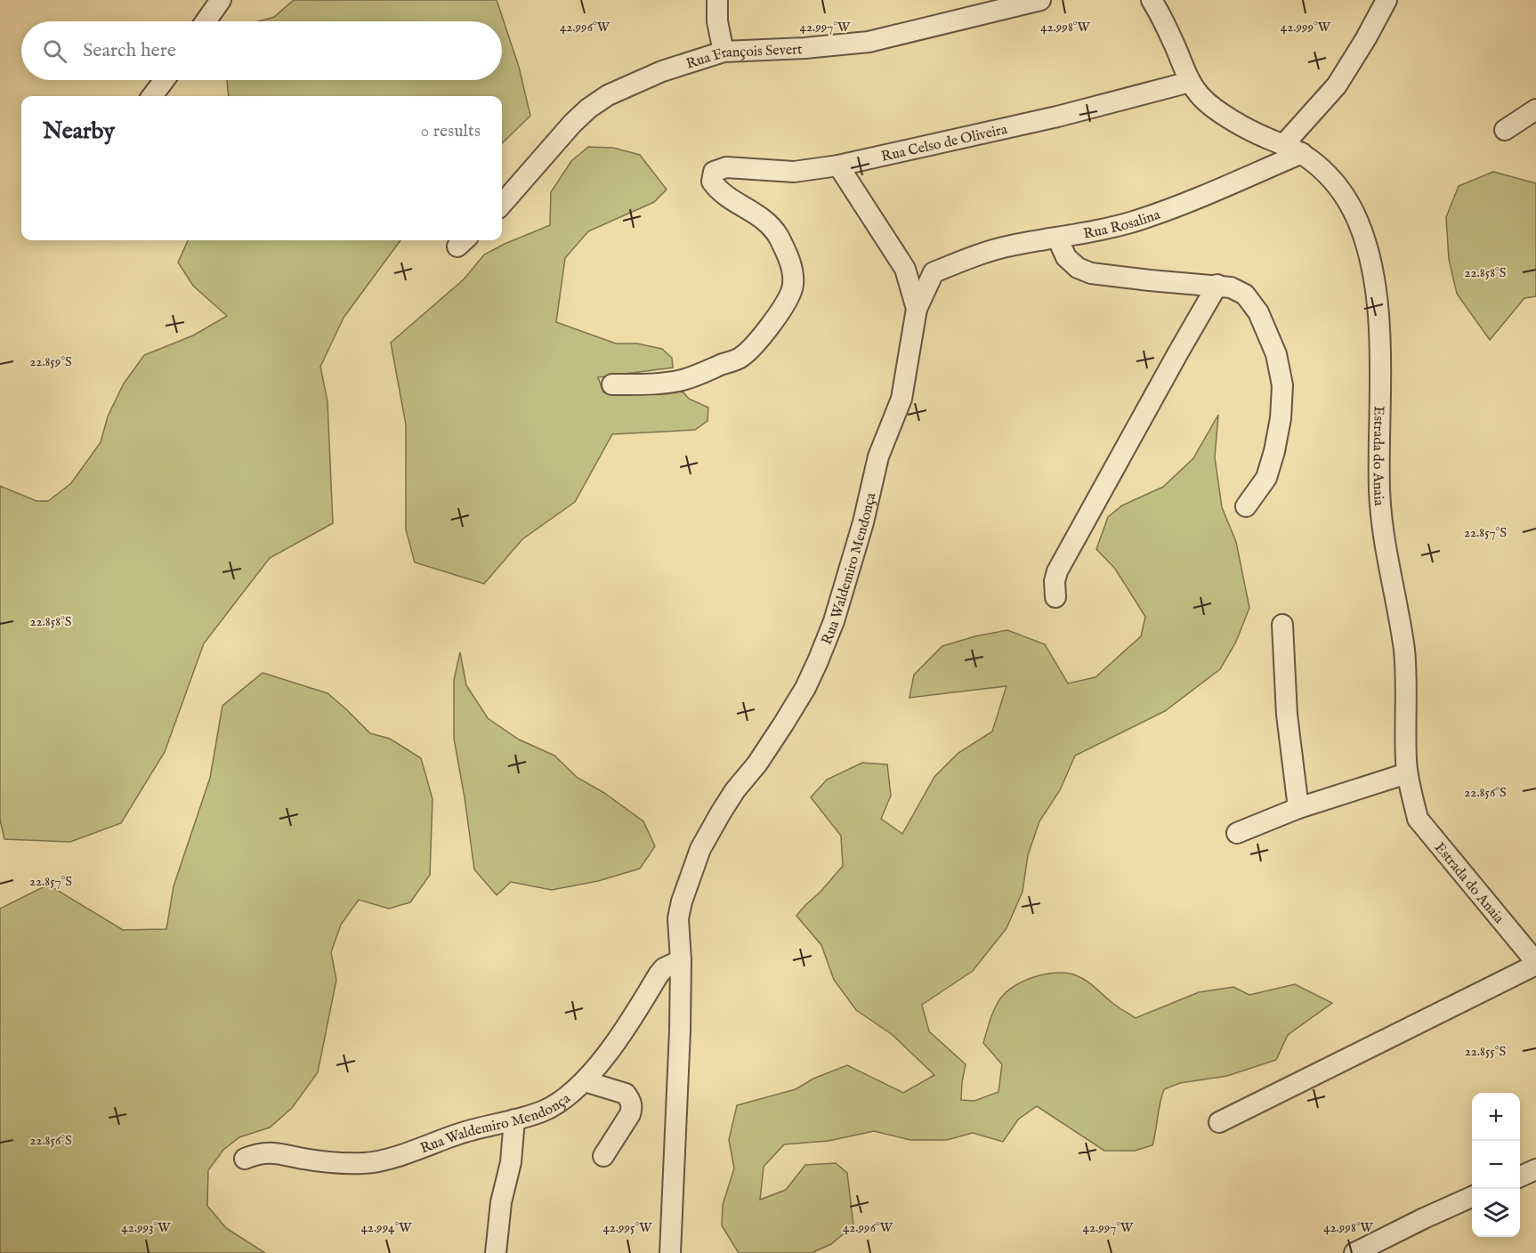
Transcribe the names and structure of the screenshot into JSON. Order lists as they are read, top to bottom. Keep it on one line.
{"streets":{"street":["Rua François Severt","Rua Celso de Oliveira","Rua Rosalina","Estrada do Anaia","Rua Waldemiro Mendonça"]},"crossings":[["Rua Celso de Oliveira","Estrada do Anaia"],["Rua Celso de Oliveira","Rua Waldemiro Mendonça"],["Rua Rosalina","Estrada do Anaia"],["Rua Rosalina","Rua Waldemiro Mendonça"]],"page":{"search":"Search here","heading":["Nearby","0 results"],"map_buttons":["+","−"]},"coordinates":["42.996°W","42.997°W","42.998°W","42.999°W","22.858°S","22.859°S","22.857°S","22.856°S","22.855°S","42.993°W","42.994°W","42.995°W"]}
